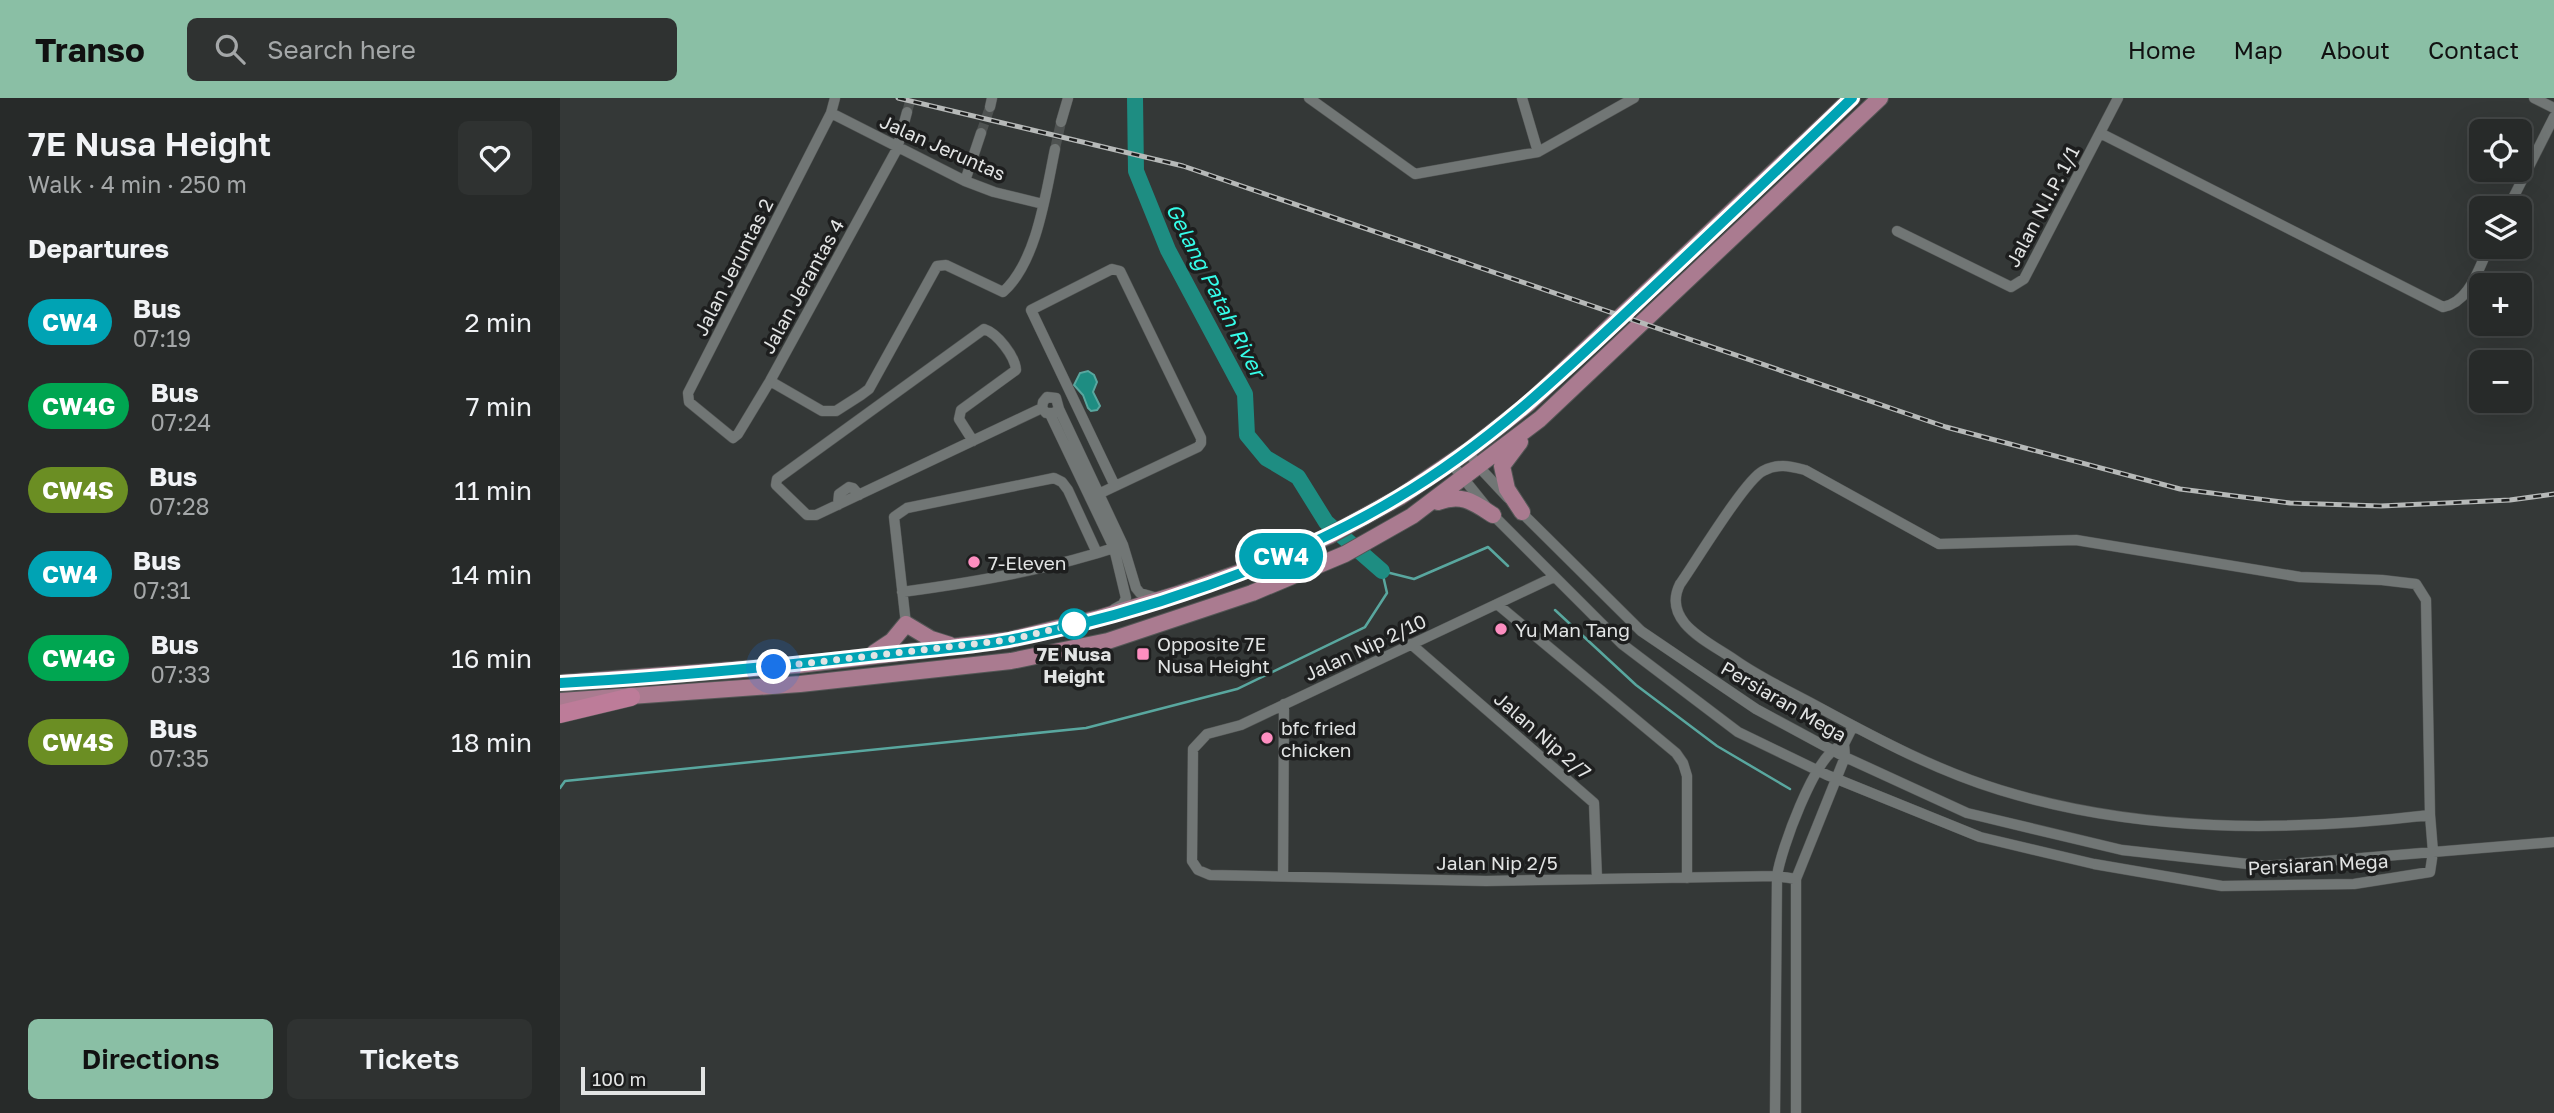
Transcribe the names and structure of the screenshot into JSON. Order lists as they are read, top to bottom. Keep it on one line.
{"streets":{"street":["Jalan Jeruntas","Jalan N.I.P. 1/1","Jalan Jeruntas 2","Jalan Jerantas 4","Jalan Nip 2/10","Persiaran Mega","Jalan Nip 2/7","Jalan Nip 2/5"]},"crossings":[["Jalan Jeruntas","Jalan Jeruntas 2"],["Jalan Jeruntas","Jalan Jerantas 4"],["Jalan Jeruntas 2","Jalan Jerantas 4"],["Jalan Nip 2/10","Persiaran Mega"],["Jalan Nip 2/10","Jalan Nip 2/7"],["Jalan Nip 2/10","Jalan Nip 2/5"],["Jalan Nip 2/7","Jalan Nip 2/5"]],"water":["Gelang Patah River"],"places":{"other":["7-Eleven","7E Nusa Height","Yu Man Tang","bfc fried chicken"],"transit":["Opposite 7E Nusa Height"]},"lines":["bus line CW4"],"scale_bar":"100 m","page":{"header":"Transo","search":"Search here","nav":["Home","Map","About","Contact"],"heading":[["7E Nusa Height","Walk · 4 min · 250 m"],"Departures"],"on_map":"CW4","map_buttons":["+","−"],"list":[{"mark":"CW4","name":"Bus","note":"07:19","value":"2 min"},{"mark":"CW4G","name":"Bus","note":"07:24","value":"7 min"},{"mark":"CW4S","name":"Bus","note":"07:28","value":"11 min"},{"mark":"CW4","name":"Bus","note":"07:31","value":"14 min"},{"mark":"CW4G","name":"Bus","note":"07:33","value":"16 min"},{"mark":"CW4S","name":"Bus","note":"07:35","value":"18 min"}],"buttons":["Directions","Tickets"],"scale":"100 m"}}
